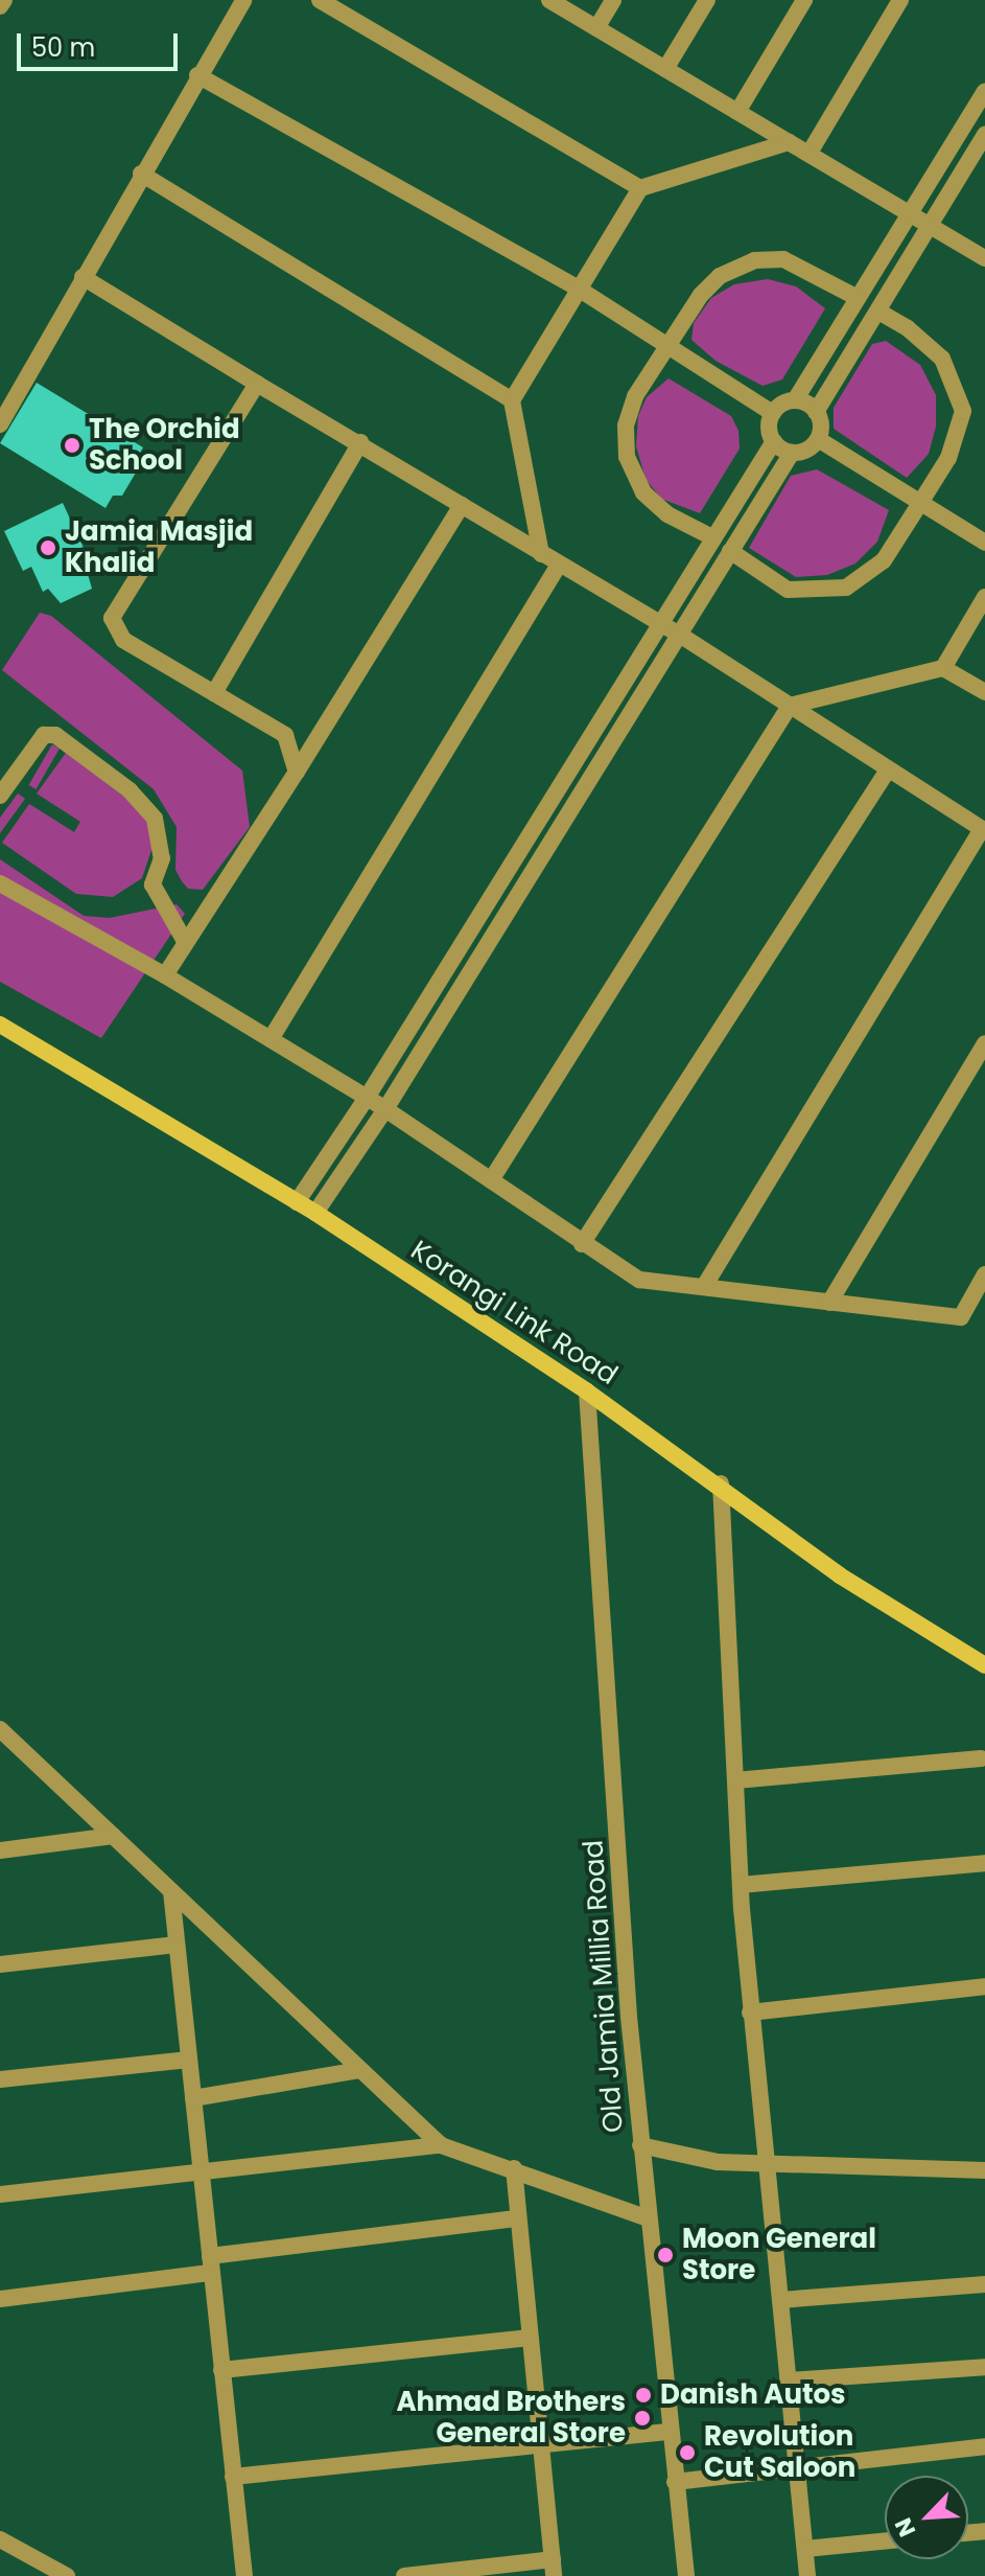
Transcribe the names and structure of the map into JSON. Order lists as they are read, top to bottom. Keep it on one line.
{"streets":{"main road":["Korangi Link Road"],"street":["Old Jamia Millia Road"]},"crossings":[["Korangi Link Road","Old Jamia Millia Road"]],"places":["The Orchid School","Jamia Masjid Khalid","Moon General Store","Danish Autos","Ahmad Brothers General Store","Revolution Cut Saloon"],"scale_bar":"50 m","north":"bottom left"}
